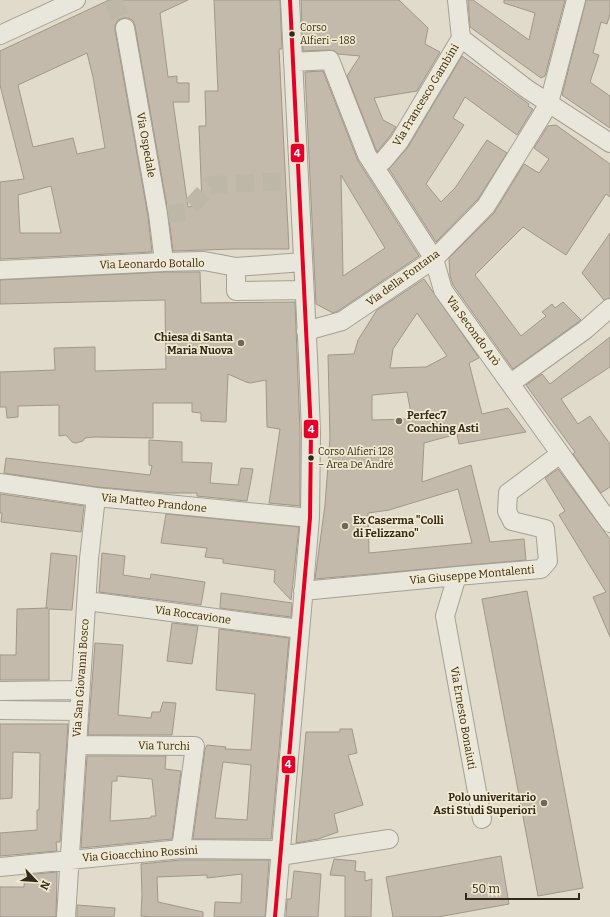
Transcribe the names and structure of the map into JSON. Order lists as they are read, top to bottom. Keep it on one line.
{"streets":{"street":["Via Francesco Gambini","Via Ospedale","Via Leonardo Botallo","Via della Fontana","Via Secondo Arò","Via Matteo Prandone","Via Giuseppe Montalenti","Via Roccavione","Via San Giovanni Bosco","Via Ernesto Bonaiuti","Via Turchi","Via Gioacchino Rossini"]},"crossings":[["Via Francesco Gambini","Via Secondo Arò"],["Via Ospedale","Via Leonardo Botallo"],["Via della Fontana","Via Secondo Arò"],["Via Secondo Arò","Via Giuseppe Montalenti"],["Via Matteo Prandone","Via San Giovanni Bosco"],["Via Giuseppe Montalenti","Via Ernesto Bonaiuti"],["Via Roccavione","Via San Giovanni Bosco"],["Via San Giovanni Bosco","Via Turchi"],["Via San Giovanni Bosco","Via Gioacchino Rossini"],["Via Turchi","Via Gioacchino Rossini"]],"places":["Corso Alfieri – 188","Chiesa di Santa Maria Nuova","Perfec7 Coaching Asti","Corso Alfieri 128 – Area De André","Ex Caserma \"Colli di Felizzano\"","Polo univeritario Asti Studi Superiori"],"lines":["transit line 4"],"scale_bar":"50 m","north":"bottom right"}
